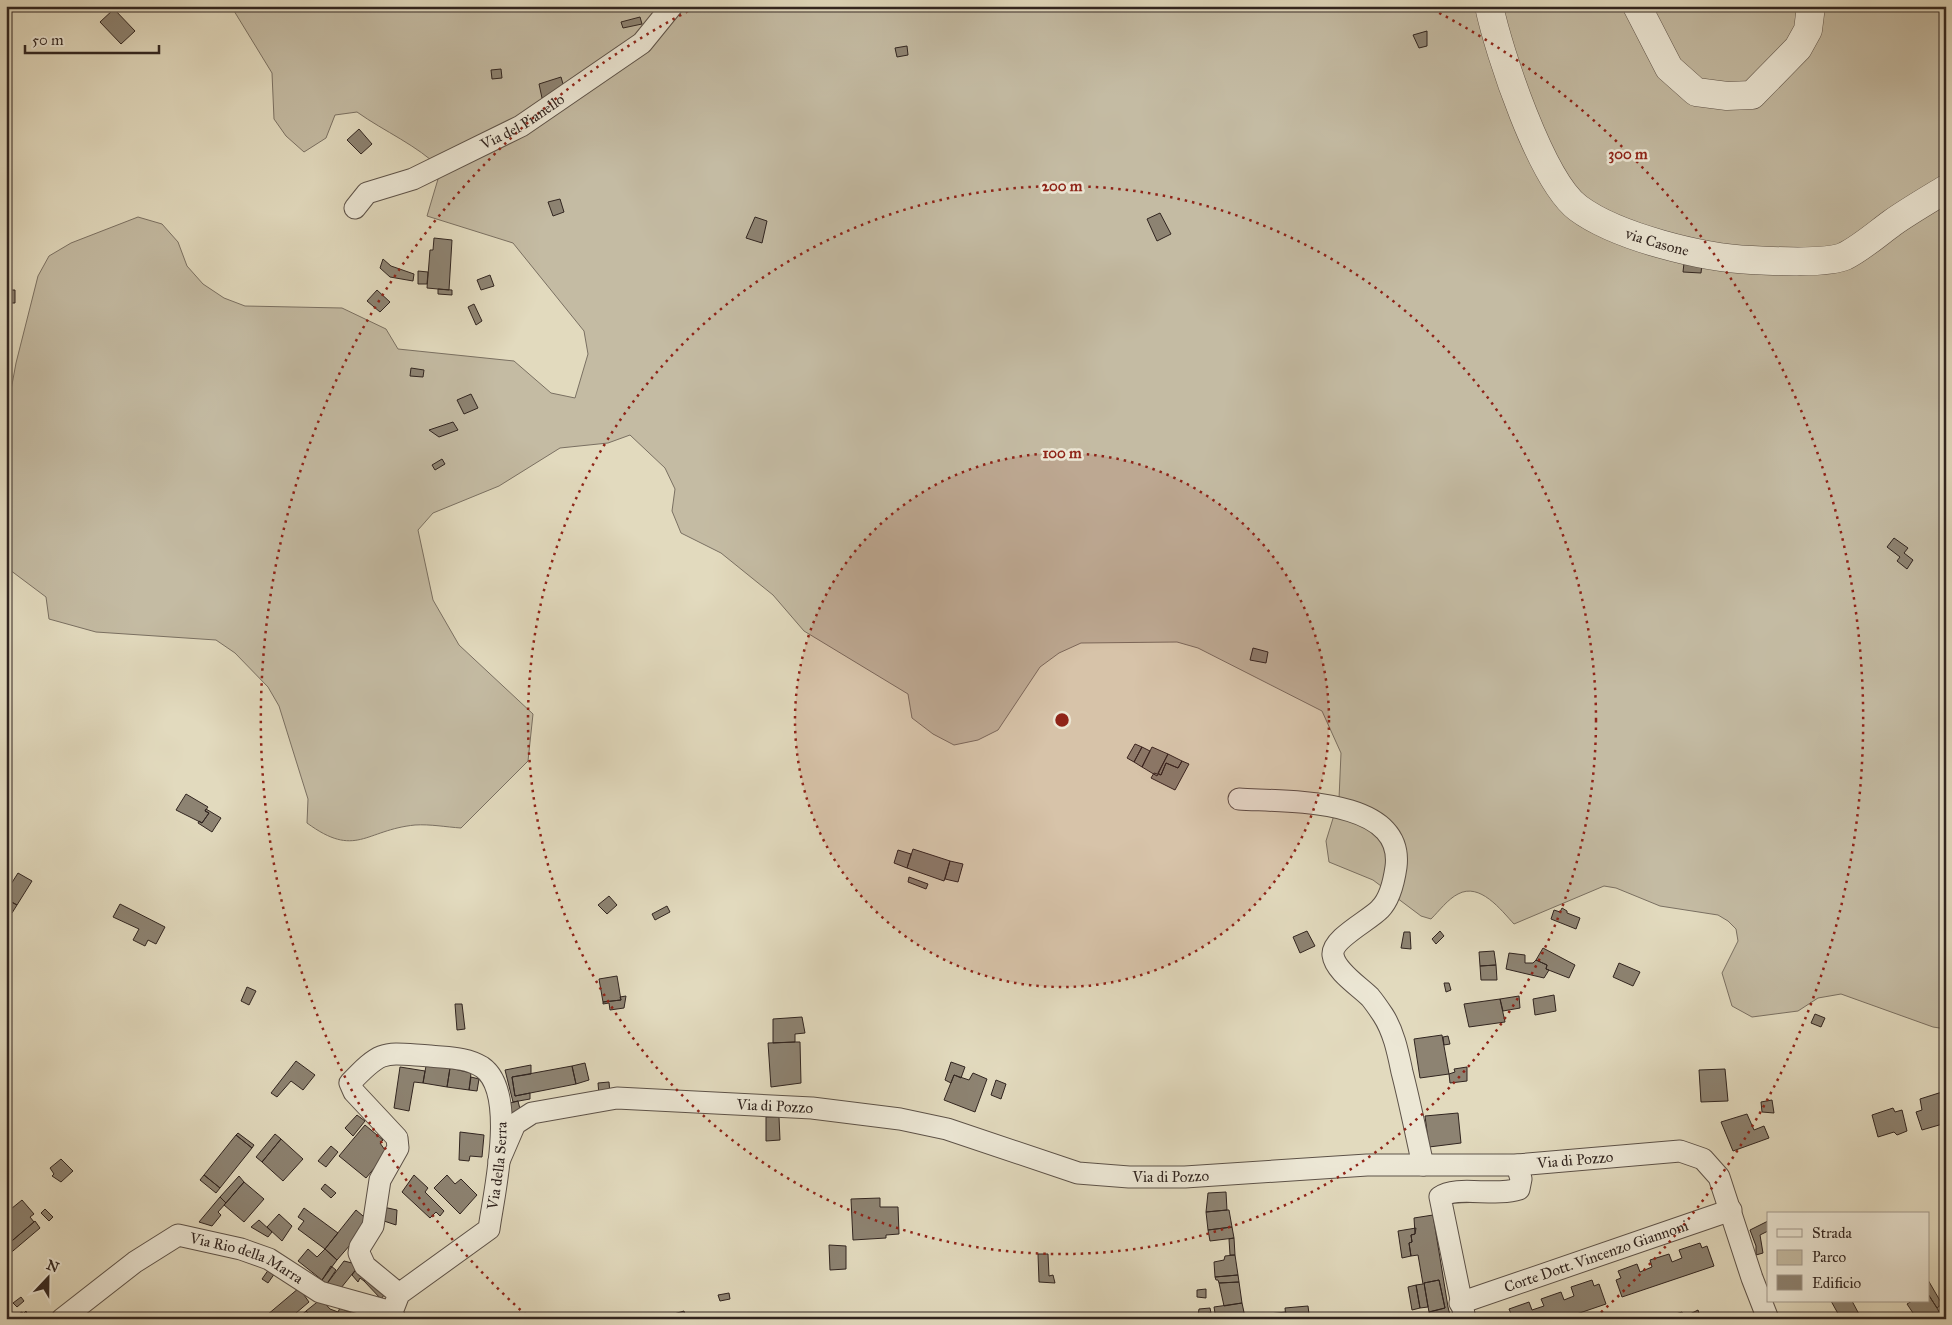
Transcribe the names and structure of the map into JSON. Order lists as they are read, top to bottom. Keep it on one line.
{"streets":{"street":["Via del Pianello","via Casone","Via di Pozzo","Via della Serra","Corte Dott. Vincenzo Giannoni","Via Rio della Marra"]},"crossings":[["Via di Pozzo","Via della Serra"],["Via di Pozzo","Corte Dott. Vincenzo Giannoni"],["Via della Serra","Via Rio della Marra"]],"legend":["Strada","Parco","Edificio"],"scale_bar":"50 m","north":"top","rings":["300 m","200 m","100 m"]}
